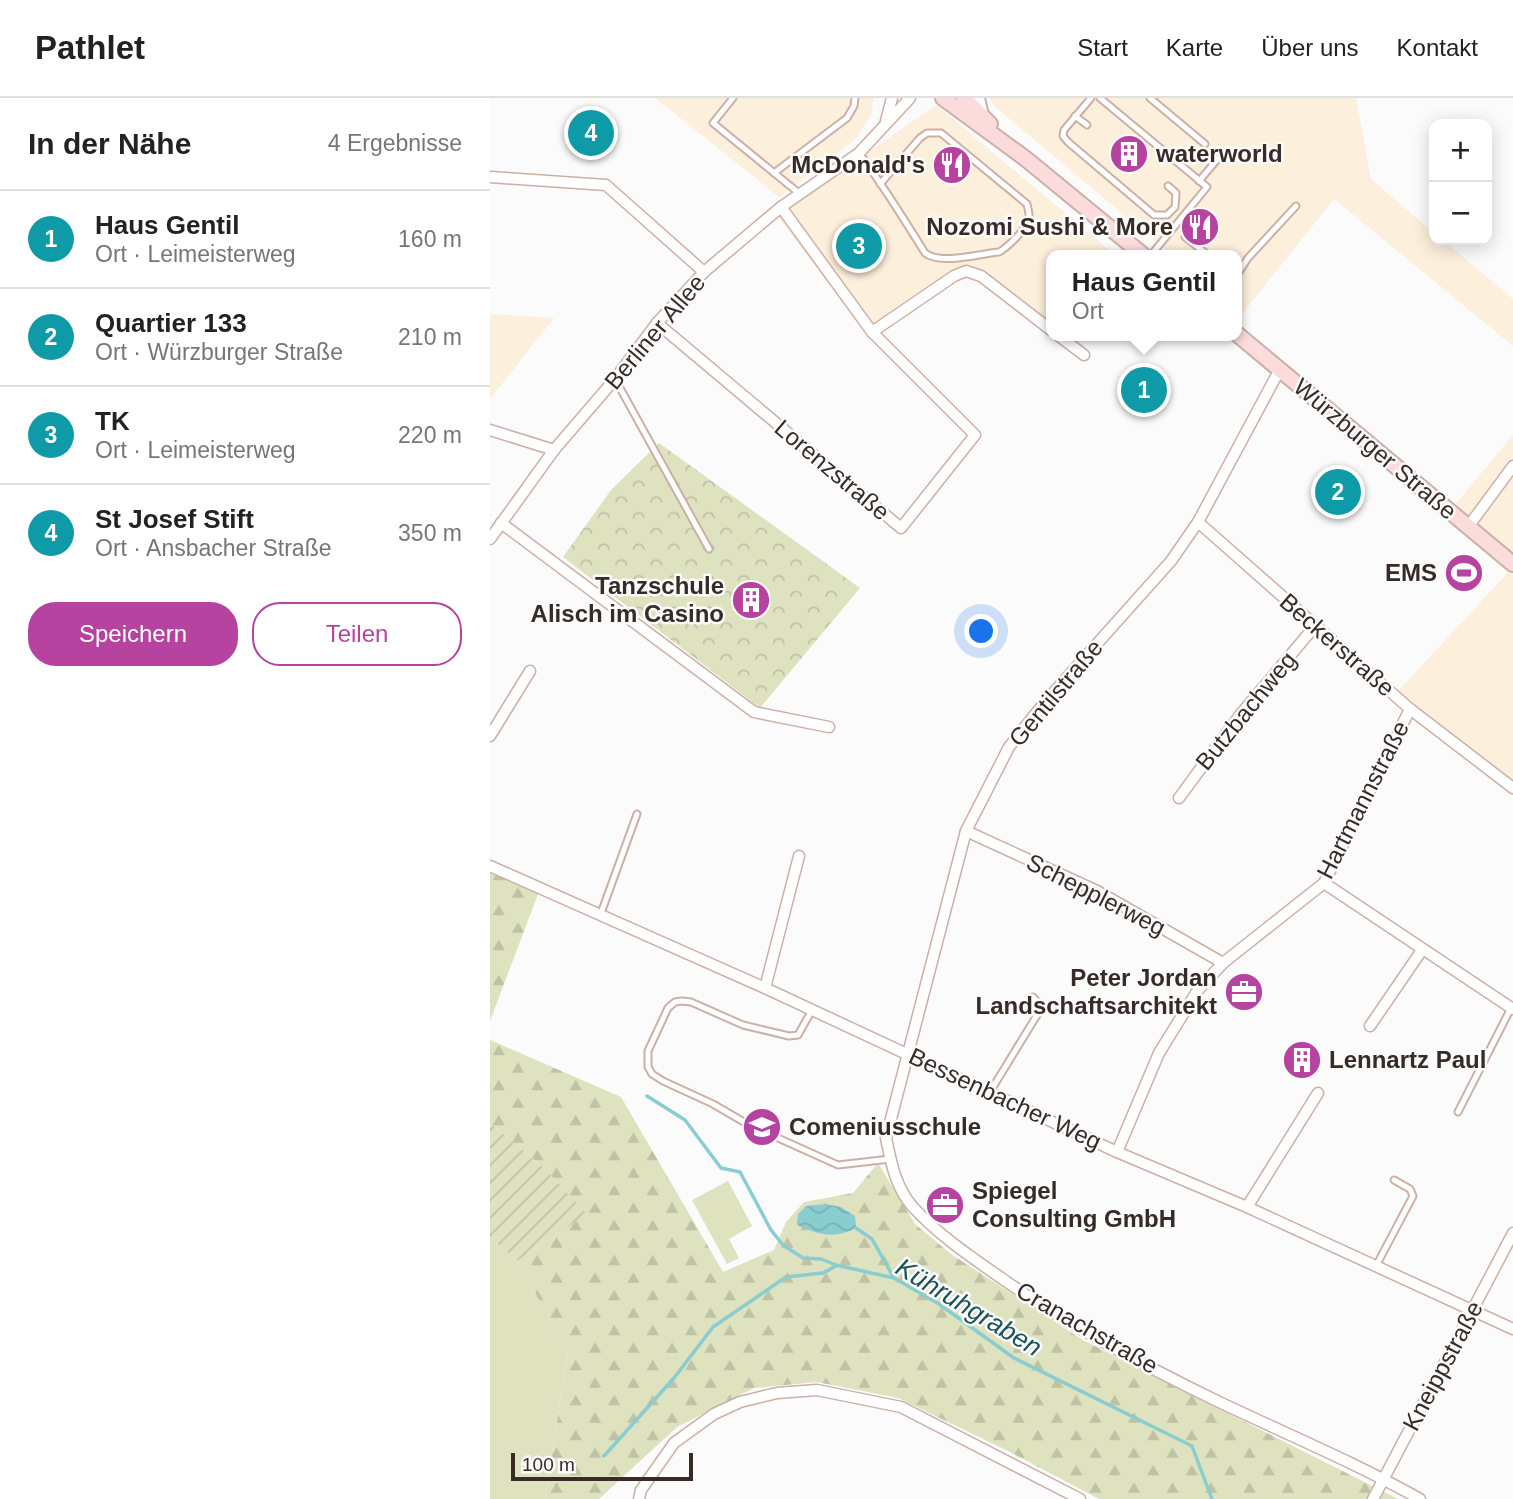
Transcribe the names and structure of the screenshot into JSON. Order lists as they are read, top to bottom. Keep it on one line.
{"streets":{"main road":["Würzburger Straße"],"street":["Berliner Allee","Lorenzstraße","Beckerstraße","Gentilstraße","Butzbachweg","Hartmannstraße","Schepplerweg","Bessenbacher Weg","Cranachstraße","Kneippstraße"]},"crossings":[["Berliner Allee","Lorenzstraße"],["Würzburger Straße","Gentilstraße"],["Beckerstraße","Gentilstraße"],["Beckerstraße","Butzbachweg"],["Beckerstraße","Hartmannstraße"],["Gentilstraße","Schepplerweg"],["Gentilstraße","Bessenbacher Weg"],["Gentilstraße","Cranachstraße"],["Hartmannstraße","Schepplerweg"],["Hartmannstraße","Bessenbacher Weg"],["Bessenbacher Weg","Cranachstraße"],["Bessenbacher Weg","Kneippstraße"],["Cranachstraße","Kneippstraße"]],"water":["Kühruhgraben"],"places":{"building":["waterworld","Tanzschule Alisch im Casino","Lennartz Paul"],"restaurant":["McDonald's","Nozomi Sushi & More"],"sports":["EMS"],"office":["Peter Jordan Landschaftsarchitekt","Spiegel Consulting GmbH"],"school or university":["Comeniusschule"]},"scale_bar":"100 m","page":{"header":"Pathlet","nav":["Start","Karte","Über uns","Kontakt"],"heading":["In der Nähe","4 Ergebnisse"],"pins":["4","3","1","2"],"map_buttons":["+","−"],"list":[{"mark":"1","name":"Haus Gentil","note":"Ort · Leimeisterweg","value":"160 m"},{"mark":"2","name":"Quartier 133","note":"Ort · Würzburger Straße","value":"210 m"},{"mark":"3","name":"TK","note":"Ort · Leimeisterweg","value":"220 m"},{"mark":"4","name":"St Josef Stift","note":"Ort · Ansbacher Straße","value":"350 m"}],"popup":["Haus Gentil","Ort"],"buttons":["Speichern","Teilen"],"scale":"100 m"}}
